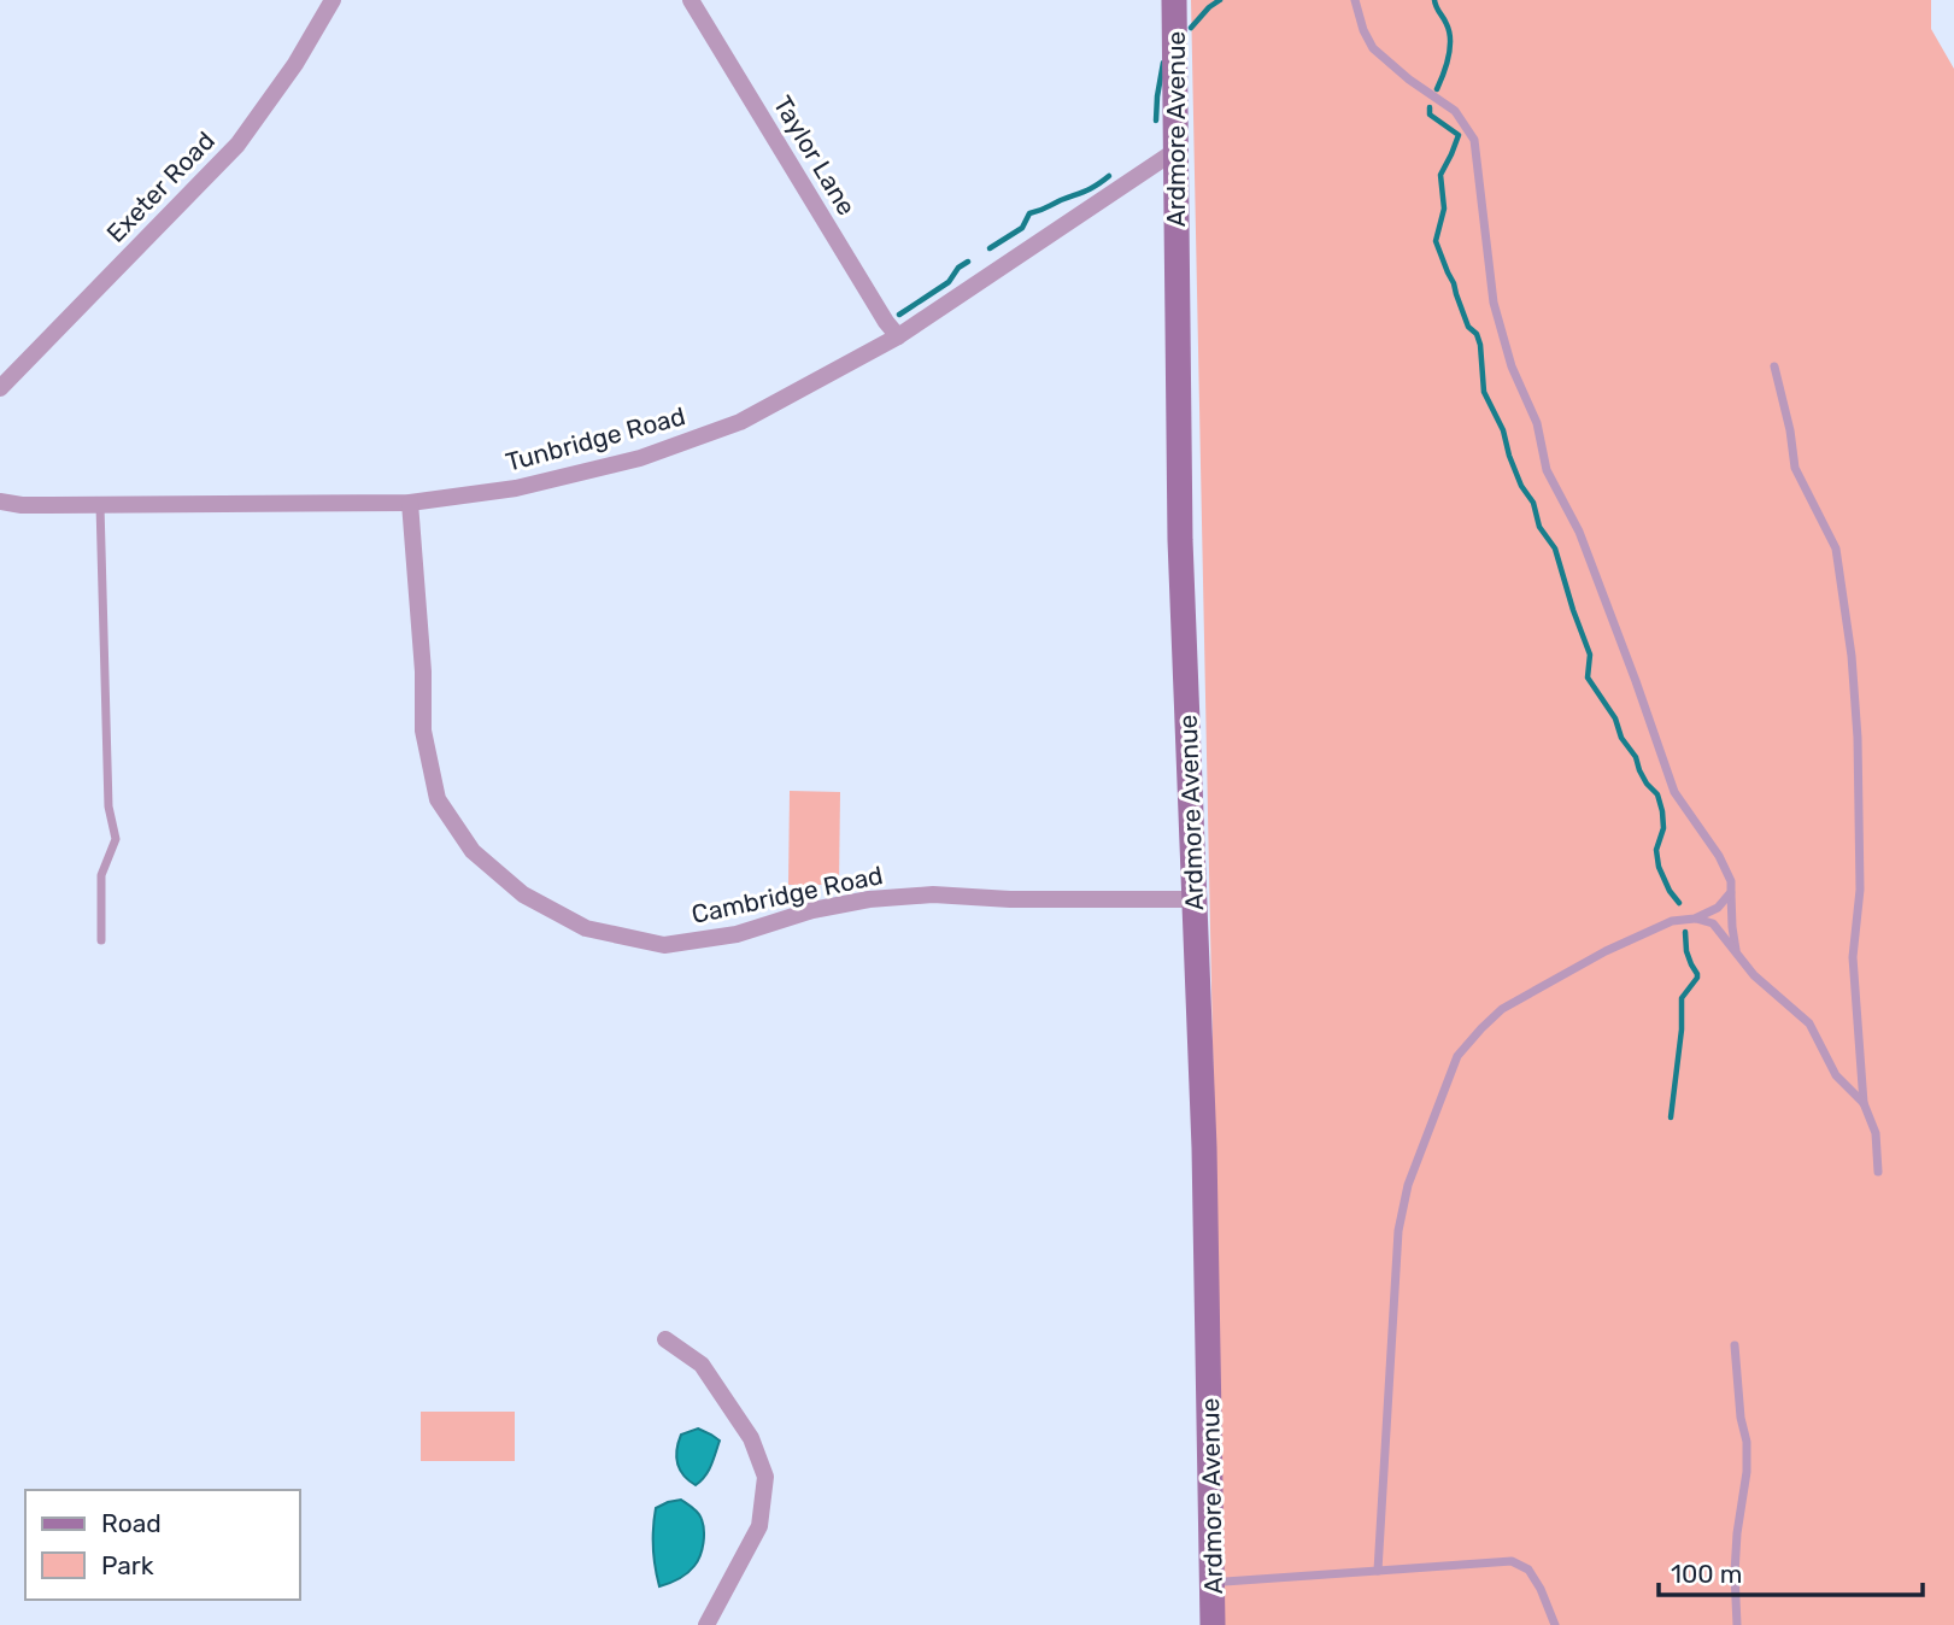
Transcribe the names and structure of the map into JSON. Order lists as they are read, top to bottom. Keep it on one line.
{"streets":{"street":["Ardmore Avenue","Taylor Lane","Exeter Road","Tunbridge Road","Cambridge Road"]},"crossings":[["Ardmore Avenue","Tunbridge Road"],["Ardmore Avenue","Cambridge Road"],["Taylor Lane","Tunbridge Road"],["Tunbridge Road","Cambridge Road"]],"legend":["Road","Park"],"scale_bar":"100 m"}
